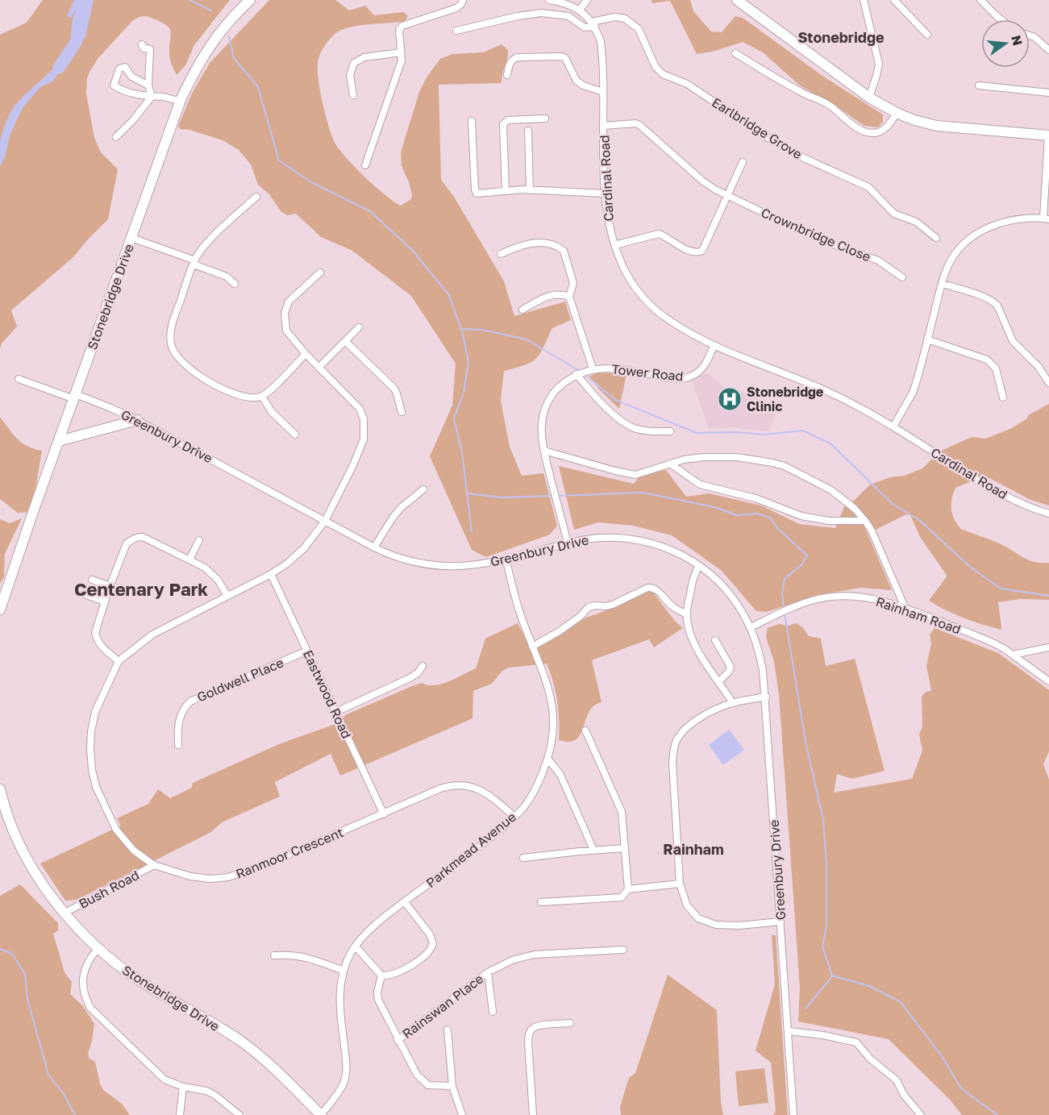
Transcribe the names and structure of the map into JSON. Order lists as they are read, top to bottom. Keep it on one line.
{"streets":{"street":["Earlbridge Grove","Cardinal Road","Crownbridge Close","Stonebridge Drive","Tower Road","Greenbury Drive","Rainham Road","Goldwell Place","Eastwood Road","Parkmead Avenue","Ranmoor Crescent","Bush Road","Rainswan Place"]},"crossings":[["Earlbridge Grove","Cardinal Road"],["Cardinal Road","Crownbridge Close"],["Cardinal Road","Tower Road"],["Stonebridge Drive","Greenbury Drive"],["Stonebridge Drive","Parkmead Avenue"],["Stonebridge Drive","Bush Road"],["Tower Road","Greenbury Drive"],["Greenbury Drive","Rainham Road"],["Greenbury Drive","Parkmead Avenue"],["Greenbury Drive","Ranmoor Crescent"],["Goldwell Place","Eastwood Road"],["Eastwood Road","Ranmoor Crescent"],["Parkmead Avenue","Ranmoor Crescent"],["Ranmoor Crescent","Bush Road"]],"districts":["Stonebridge","Centenary Park","Rainham"],"places":{"hospital":["Stonebridge Clinic"]},"north":"right"}
